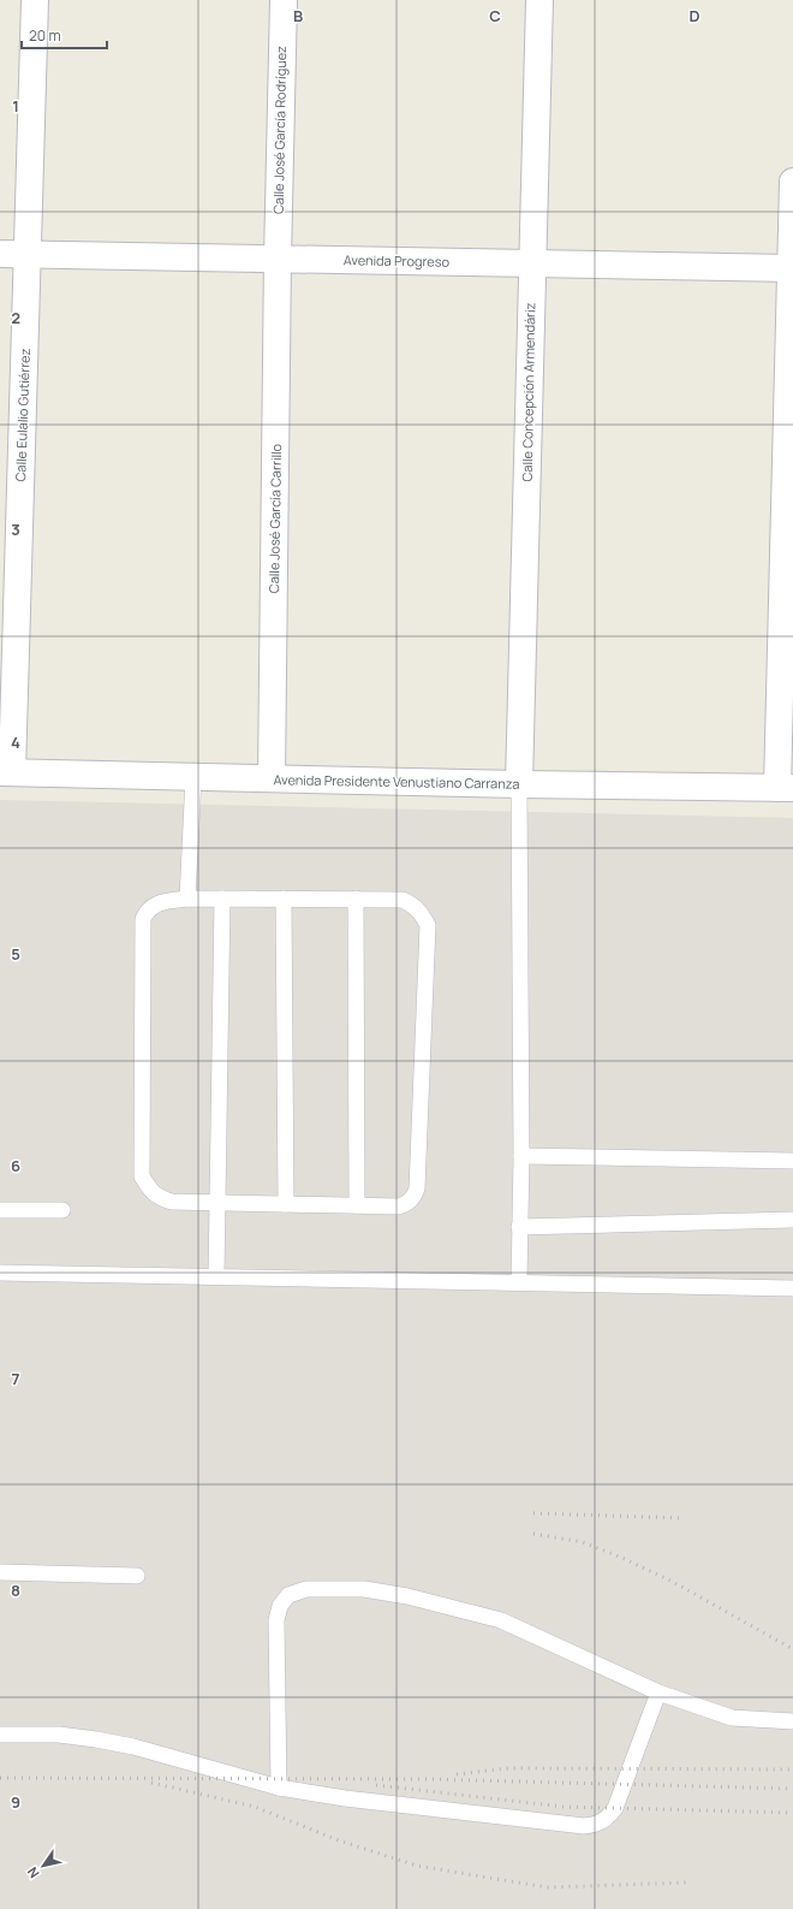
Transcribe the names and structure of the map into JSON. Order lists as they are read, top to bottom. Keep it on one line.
{"streets":{"street":["Calle José García Rodríguez","Avenida Progreso","Calle Concepción Armendáriz","Calle Eulalio Gutiérrez","Calle José García Carrillo","Avenida Presidente Venustiano Carranza"]},"crossings":[["Calle José García Rodríguez","Avenida Progreso"],["Calle José García Rodríguez","Calle José García Carrillo"],["Avenida Progreso","Calle Concepción Armendáriz"],["Avenida Progreso","Calle Eulalio Gutiérrez"],["Avenida Progreso","Calle José García Carrillo"],["Calle Concepción Armendáriz","Avenida Presidente Venustiano Carranza"],["Calle Eulalio Gutiérrez","Avenida Presidente Venustiano Carranza"],["Calle José García Carrillo","Avenida Presidente Venustiano Carranza"]],"scale_bar":"20 m","north":"bottom left","grid":{"columns":["B","C","D"],"rows":["1","2","3","4","5","6","7","8","9"]}}
